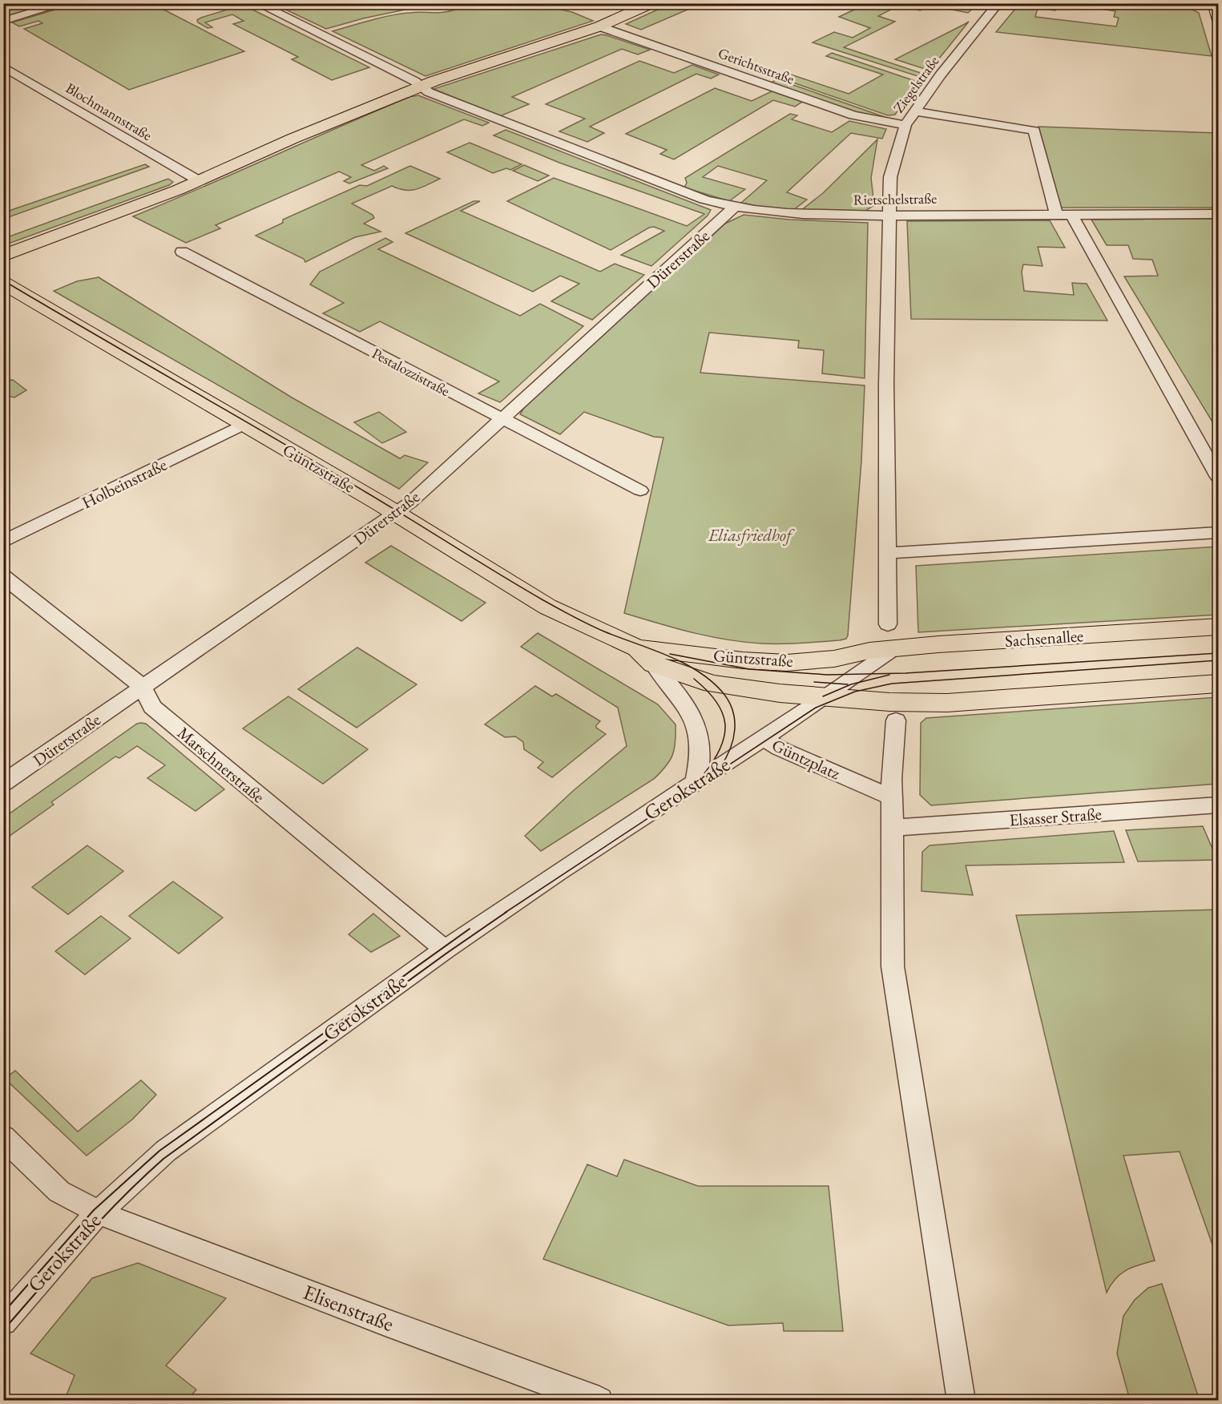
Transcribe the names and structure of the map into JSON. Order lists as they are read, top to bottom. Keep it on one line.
{"streets":{"main road":["Güntzstraße","Sachsenallee"],"street":["Gerichtsstraße","Ziegelstraße","Blochmannstraße","Rietschelstraße","Dürerstraße","Pestalozzistraße","Holbeinstraße","Güntzplatz","Marschnerstraße","Gerokstraße","Elsasser Straße","Elisenstraße"]},"crossings":[["Gerichtsstraße","Ziegelstraße"],["Ziegelstraße","Rietschelstraße"],["Rietschelstraße","Dürerstraße"],["Dürerstraße","Pestalozzistraße"],["Dürerstraße","Güntzstraße"],["Dürerstraße","Marschnerstraße"],["Güntzstraße","Holbeinstraße"],["Güntzstraße","Sachsenallee"],["Güntzstraße","Güntzplatz"],["Güntzstraße","Gerokstraße"],["Sachsenallee","Güntzplatz"],["Güntzplatz","Gerokstraße"],["Marschnerstraße","Gerokstraße"],["Gerokstraße","Elisenstraße"]],"parks":["Eliasfriedhof"]}
